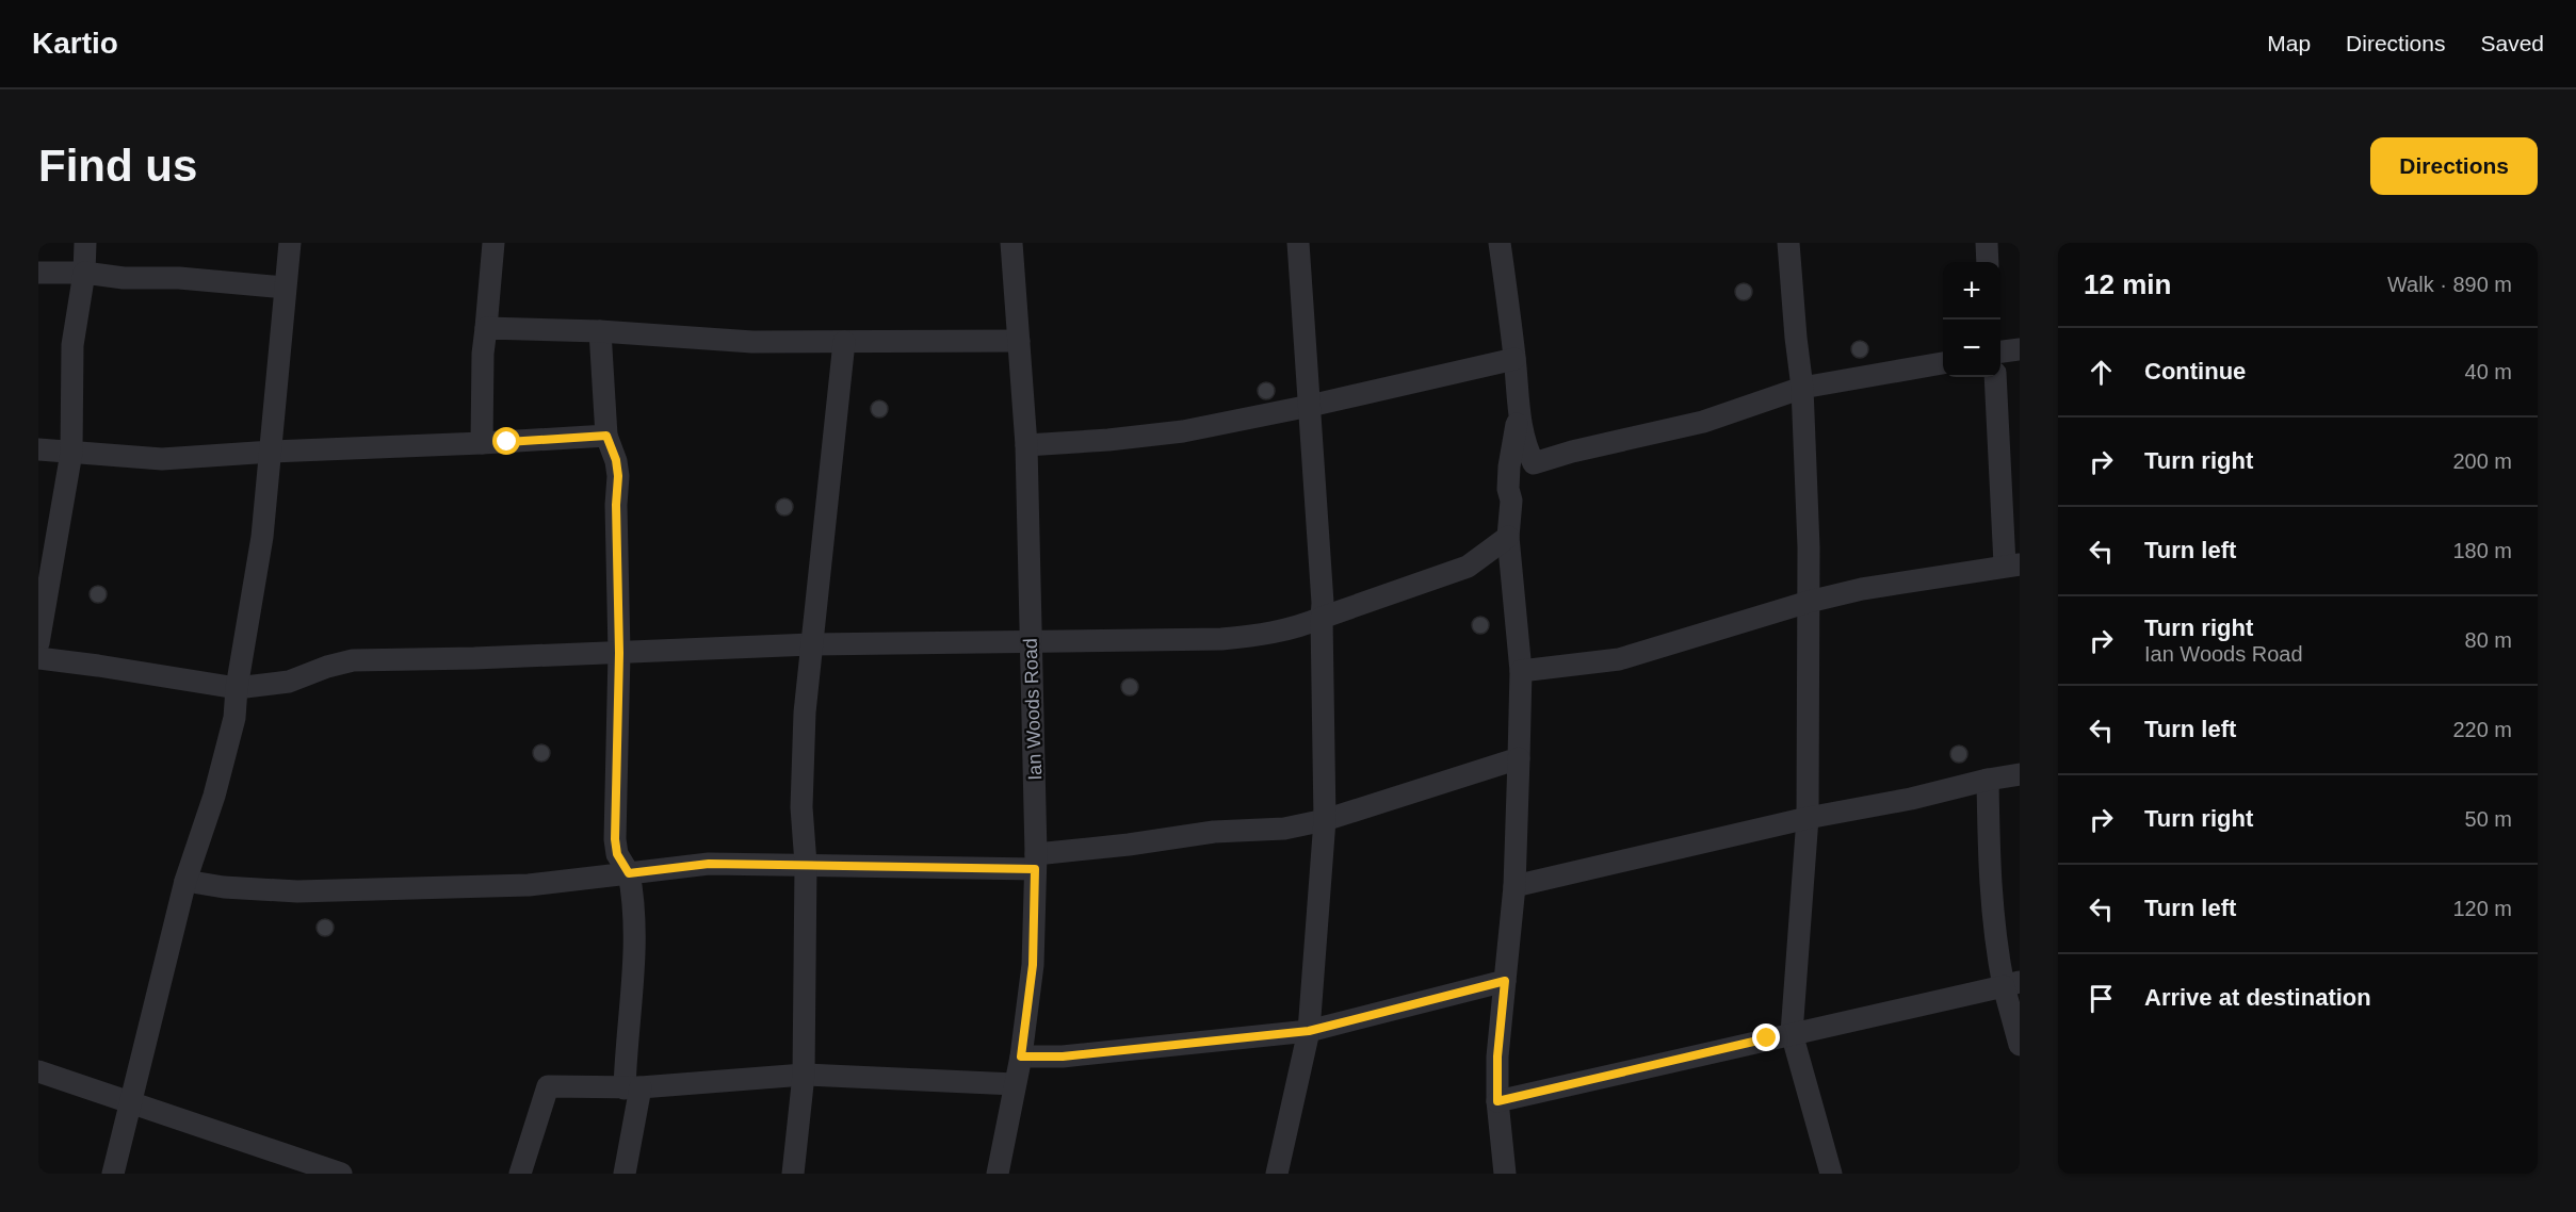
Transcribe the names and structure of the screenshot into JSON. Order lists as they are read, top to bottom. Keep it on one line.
{"streets":{"street":["Ian Woods Road"]},"page":{"header":"Kartio","nav":["Map","Directions","Saved"],"buttons":"Directions","title":"Find us","heading":["12 min","Walk · 890 m"],"map_buttons":["+","−"],"list":[["Continue","40 m"],["Turn right","200 m"],["Turn left","180 m"],["Turn right","Ian Woods Road","80 m"],["Turn left","220 m"],["Turn right","50 m"],["Turn left","120 m"],"Arrive at destination"]}}
